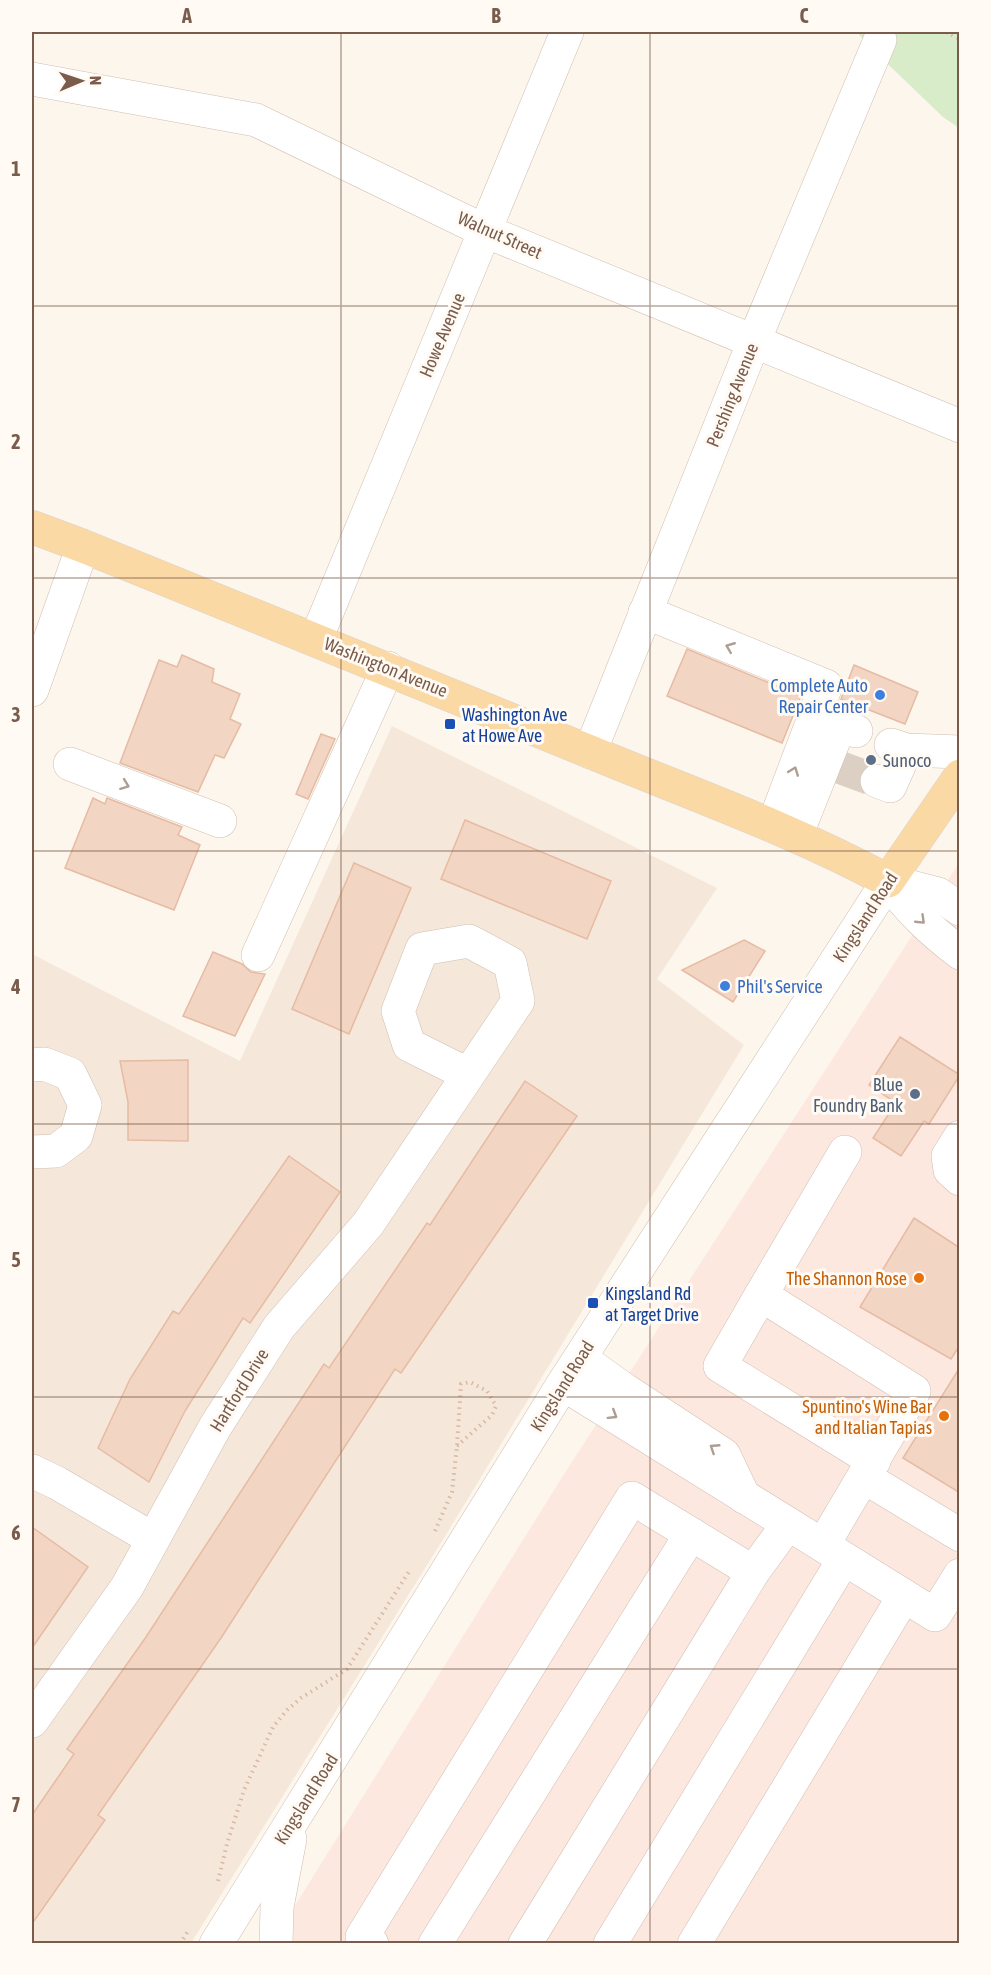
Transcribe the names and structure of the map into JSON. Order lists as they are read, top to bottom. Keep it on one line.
{"streets":{"main road":["Washington Avenue","Kingsland Road"],"street":["Walnut Street","Howe Avenue","Pershing Avenue","Hartford Drive"]},"crossings":[["Walnut Street","Howe Avenue"],["Walnut Street","Pershing Avenue"],["Howe Avenue","Washington Avenue"],["Pershing Avenue","Washington Avenue"]],"places":{"other":["Complete Auto Repair Center","Sunoco","Phil's Service","Blue Foundry Bank","The Shannon Rose","Spuntino's Wine Bar and Italian Tapias"],"transit":["Washington Ave at Howe Ave","Kingsland Rd at Target Drive"]},"north":"right","grid":{"columns":["A","B","C"],"rows":["1","2","3","4","5","6","7"]}}
